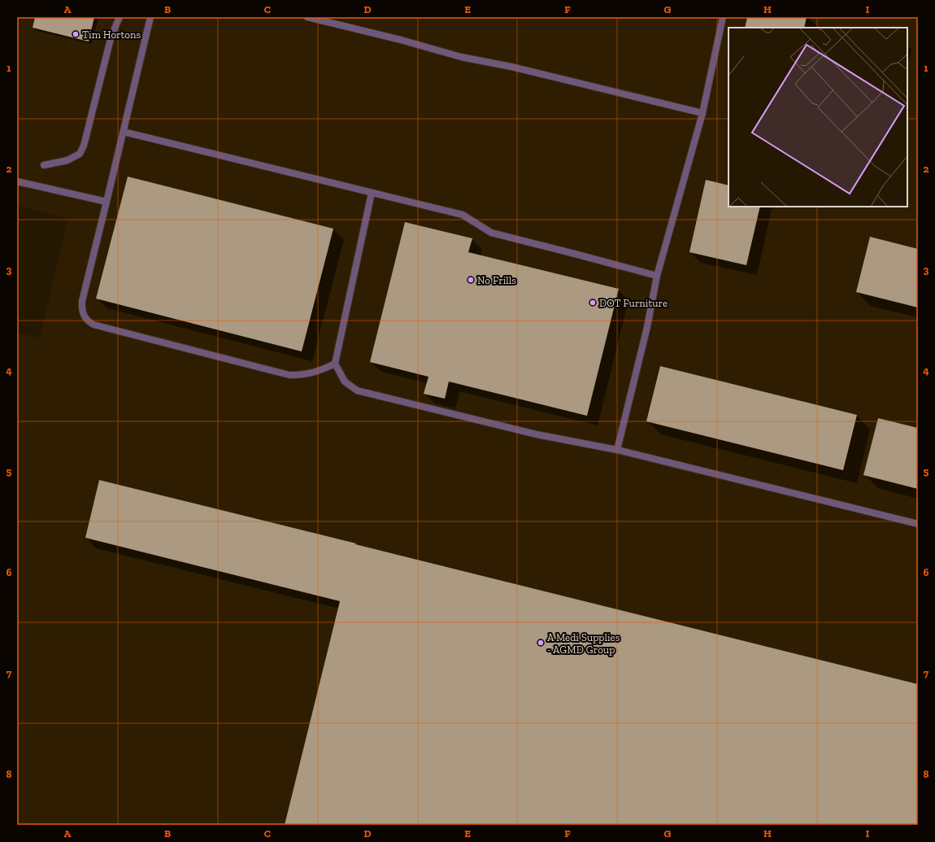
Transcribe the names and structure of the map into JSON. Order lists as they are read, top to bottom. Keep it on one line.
{"places":["Tim Hortons","No Frills","DOT Furniture","A Medi Supplies - AGMD Group"],"grid":{"columns":["A","B","C","D","E","F","G","H","I"],"rows":["1","2","3","4","5","6","7","8"]}}
